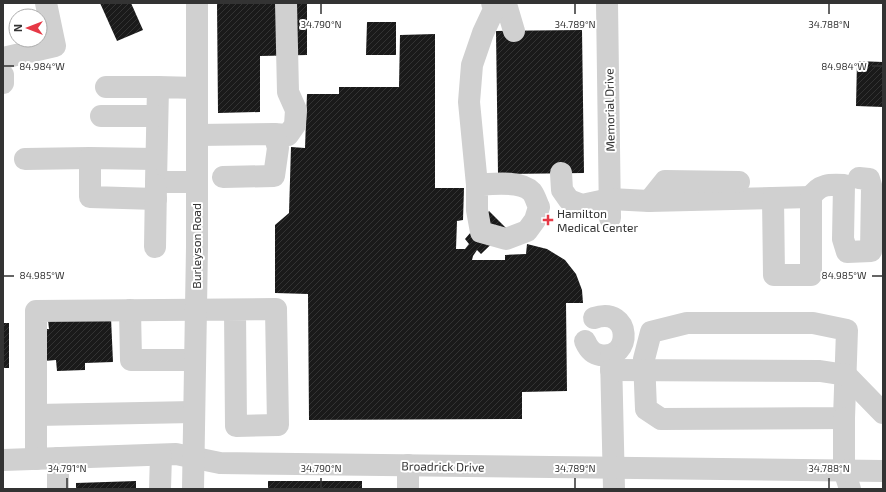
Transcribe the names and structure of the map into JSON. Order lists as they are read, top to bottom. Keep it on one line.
{"streets":{"street":["Memorial Drive","Burleyson Road","Broadrick Drive"]},"crossings":[["Burleyson Road","Broadrick Drive"]],"places":{"health":["Hamilton Medical Center"]},"north":"left","coordinates":["34.790°N","34.789°N","34.788°N","84.984°W","84.985°W","34.791°N"]}
